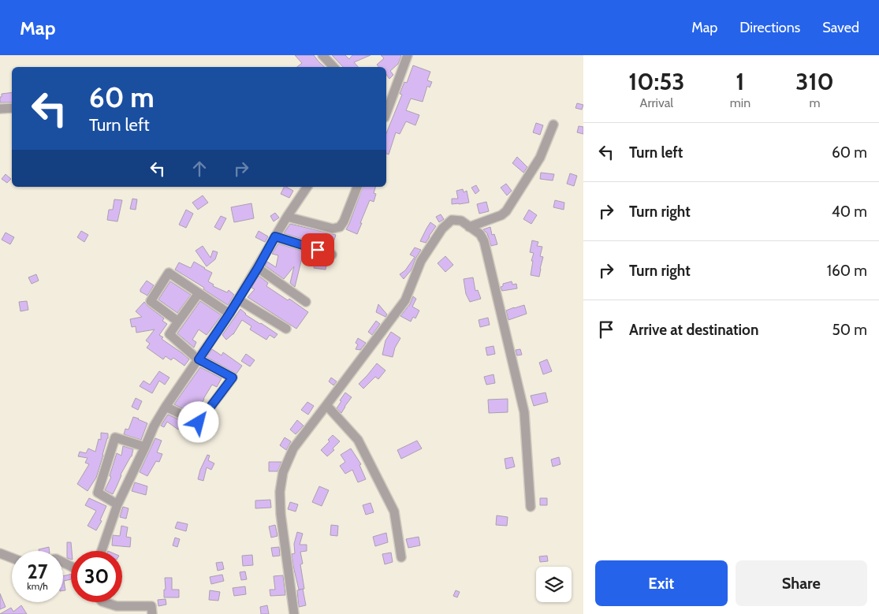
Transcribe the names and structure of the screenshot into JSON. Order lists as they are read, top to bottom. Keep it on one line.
{"page":{"header":"Map","nav":["Map","Directions","Saved"],"eta":["10:53","Arrival","1","min","310","m"],"turn":["60 m","Turn left"],"list":[{"name":"Turn left","value":"60 m"},{"name":"Turn right","value":"40 m"},{"name":"Turn right","value":"160 m"},{"name":"Arrive at destination","value":"50 m"}],"speed":"27 km/h","limit":"30","buttons":["Exit","Share"]}}
